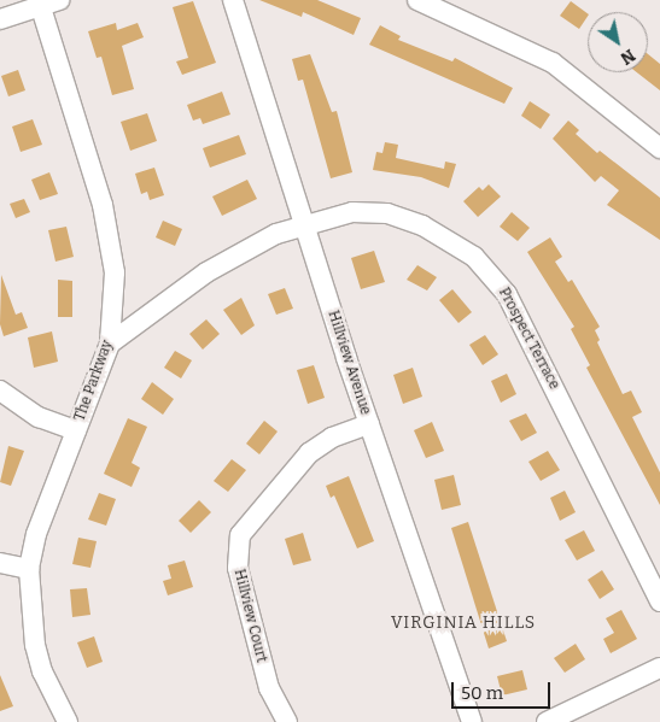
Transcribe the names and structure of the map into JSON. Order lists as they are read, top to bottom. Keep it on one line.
{"streets":{"street":["Prospect Terrace","Hillview Avenue","The Parkway","Hillview Court"]},"crossings":[["Prospect Terrace","Hillview Avenue"],["Prospect Terrace","The Parkway"],["Hillview Avenue","Hillview Court"]],"districts":["VIRGINIA HILLS"],"scale_bar":"50 m","north":"bottom right"}
